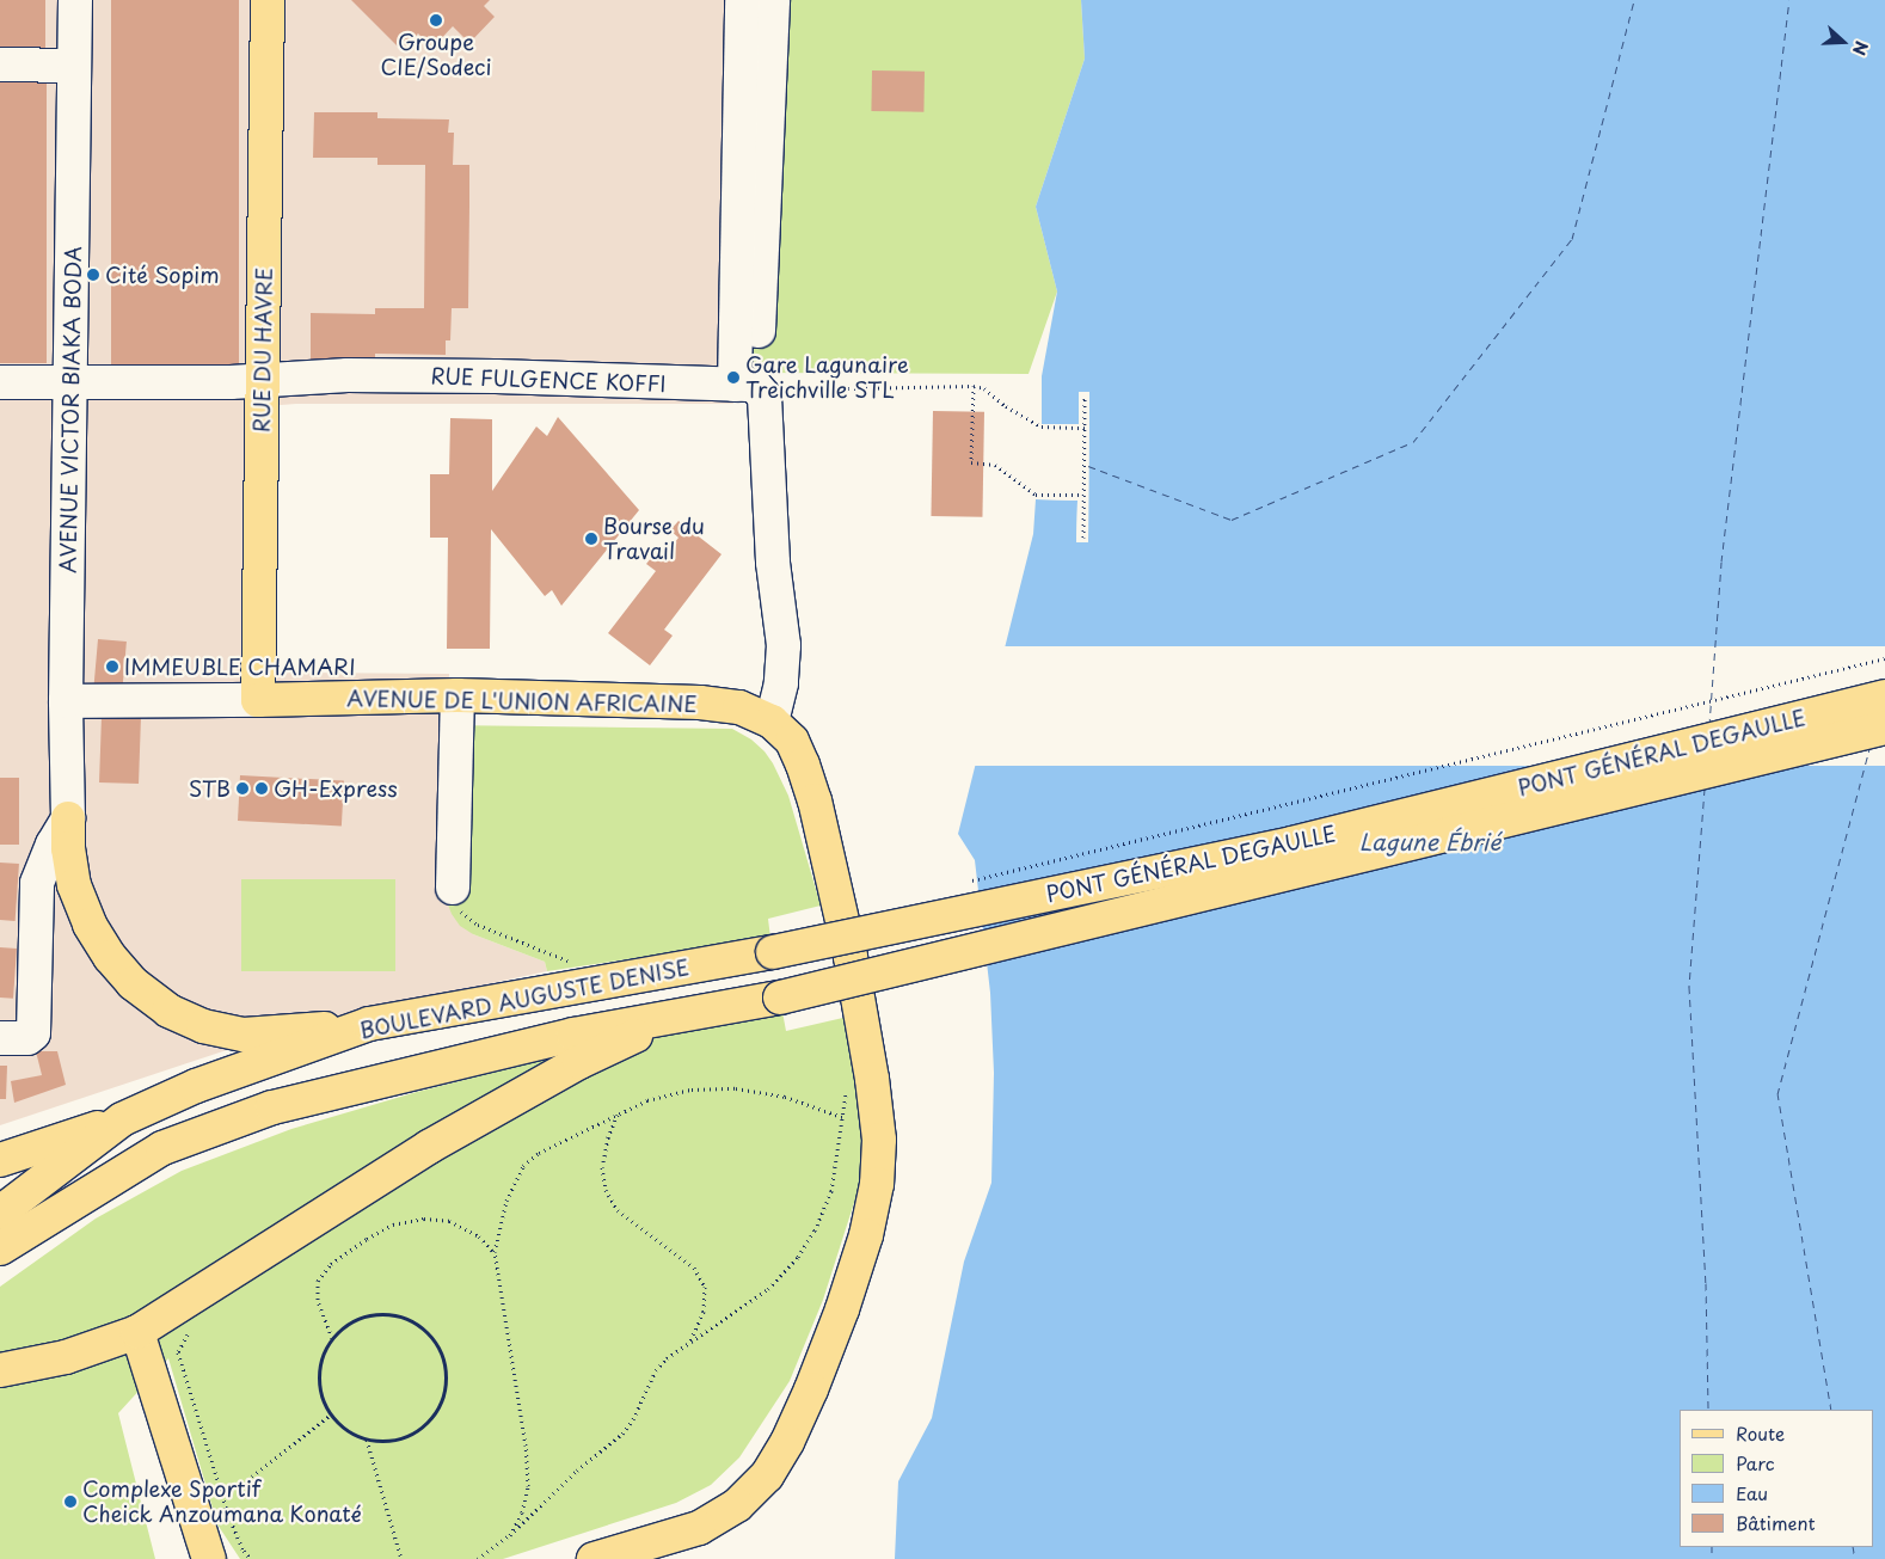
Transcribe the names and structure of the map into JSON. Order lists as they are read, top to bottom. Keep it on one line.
{"streets":{"main road":["RUE DU HAVRE","AVENUE DE L'UNION AFRICAINE","PONT GÉNÉRAL DEGAULLE","BOULEVARD AUGUSTE DENISE"],"street":["RUE FULGENCE KOFFI","AVENUE VICTOR BIAKA BODA"]},"crossings":[["RUE DU HAVRE","RUE FULGENCE KOFFI"],["RUE DU HAVRE","AVENUE DE L'UNION AFRICAINE"],["RUE FULGENCE KOFFI","AVENUE VICTOR BIAKA BODA"],["AVENUE VICTOR BIAKA BODA","AVENUE DE L'UNION AFRICAINE"],["PONT GÉNÉRAL DEGAULLE","BOULEVARD AUGUSTE DENISE"]],"water":["Lagune Ébrié"],"places":["Groupe CIE/Sodeci","Cité Sopim","Gare Lagunaire Treichville STL","Bourse du Travail","IMMEUBLE CHAMARI","STB","GH-Express","Complexe Sportif Cheick Anzoumana Konaté"],"legend":["Route","Parc","Eau","Bâtiment"],"north":"right"}
